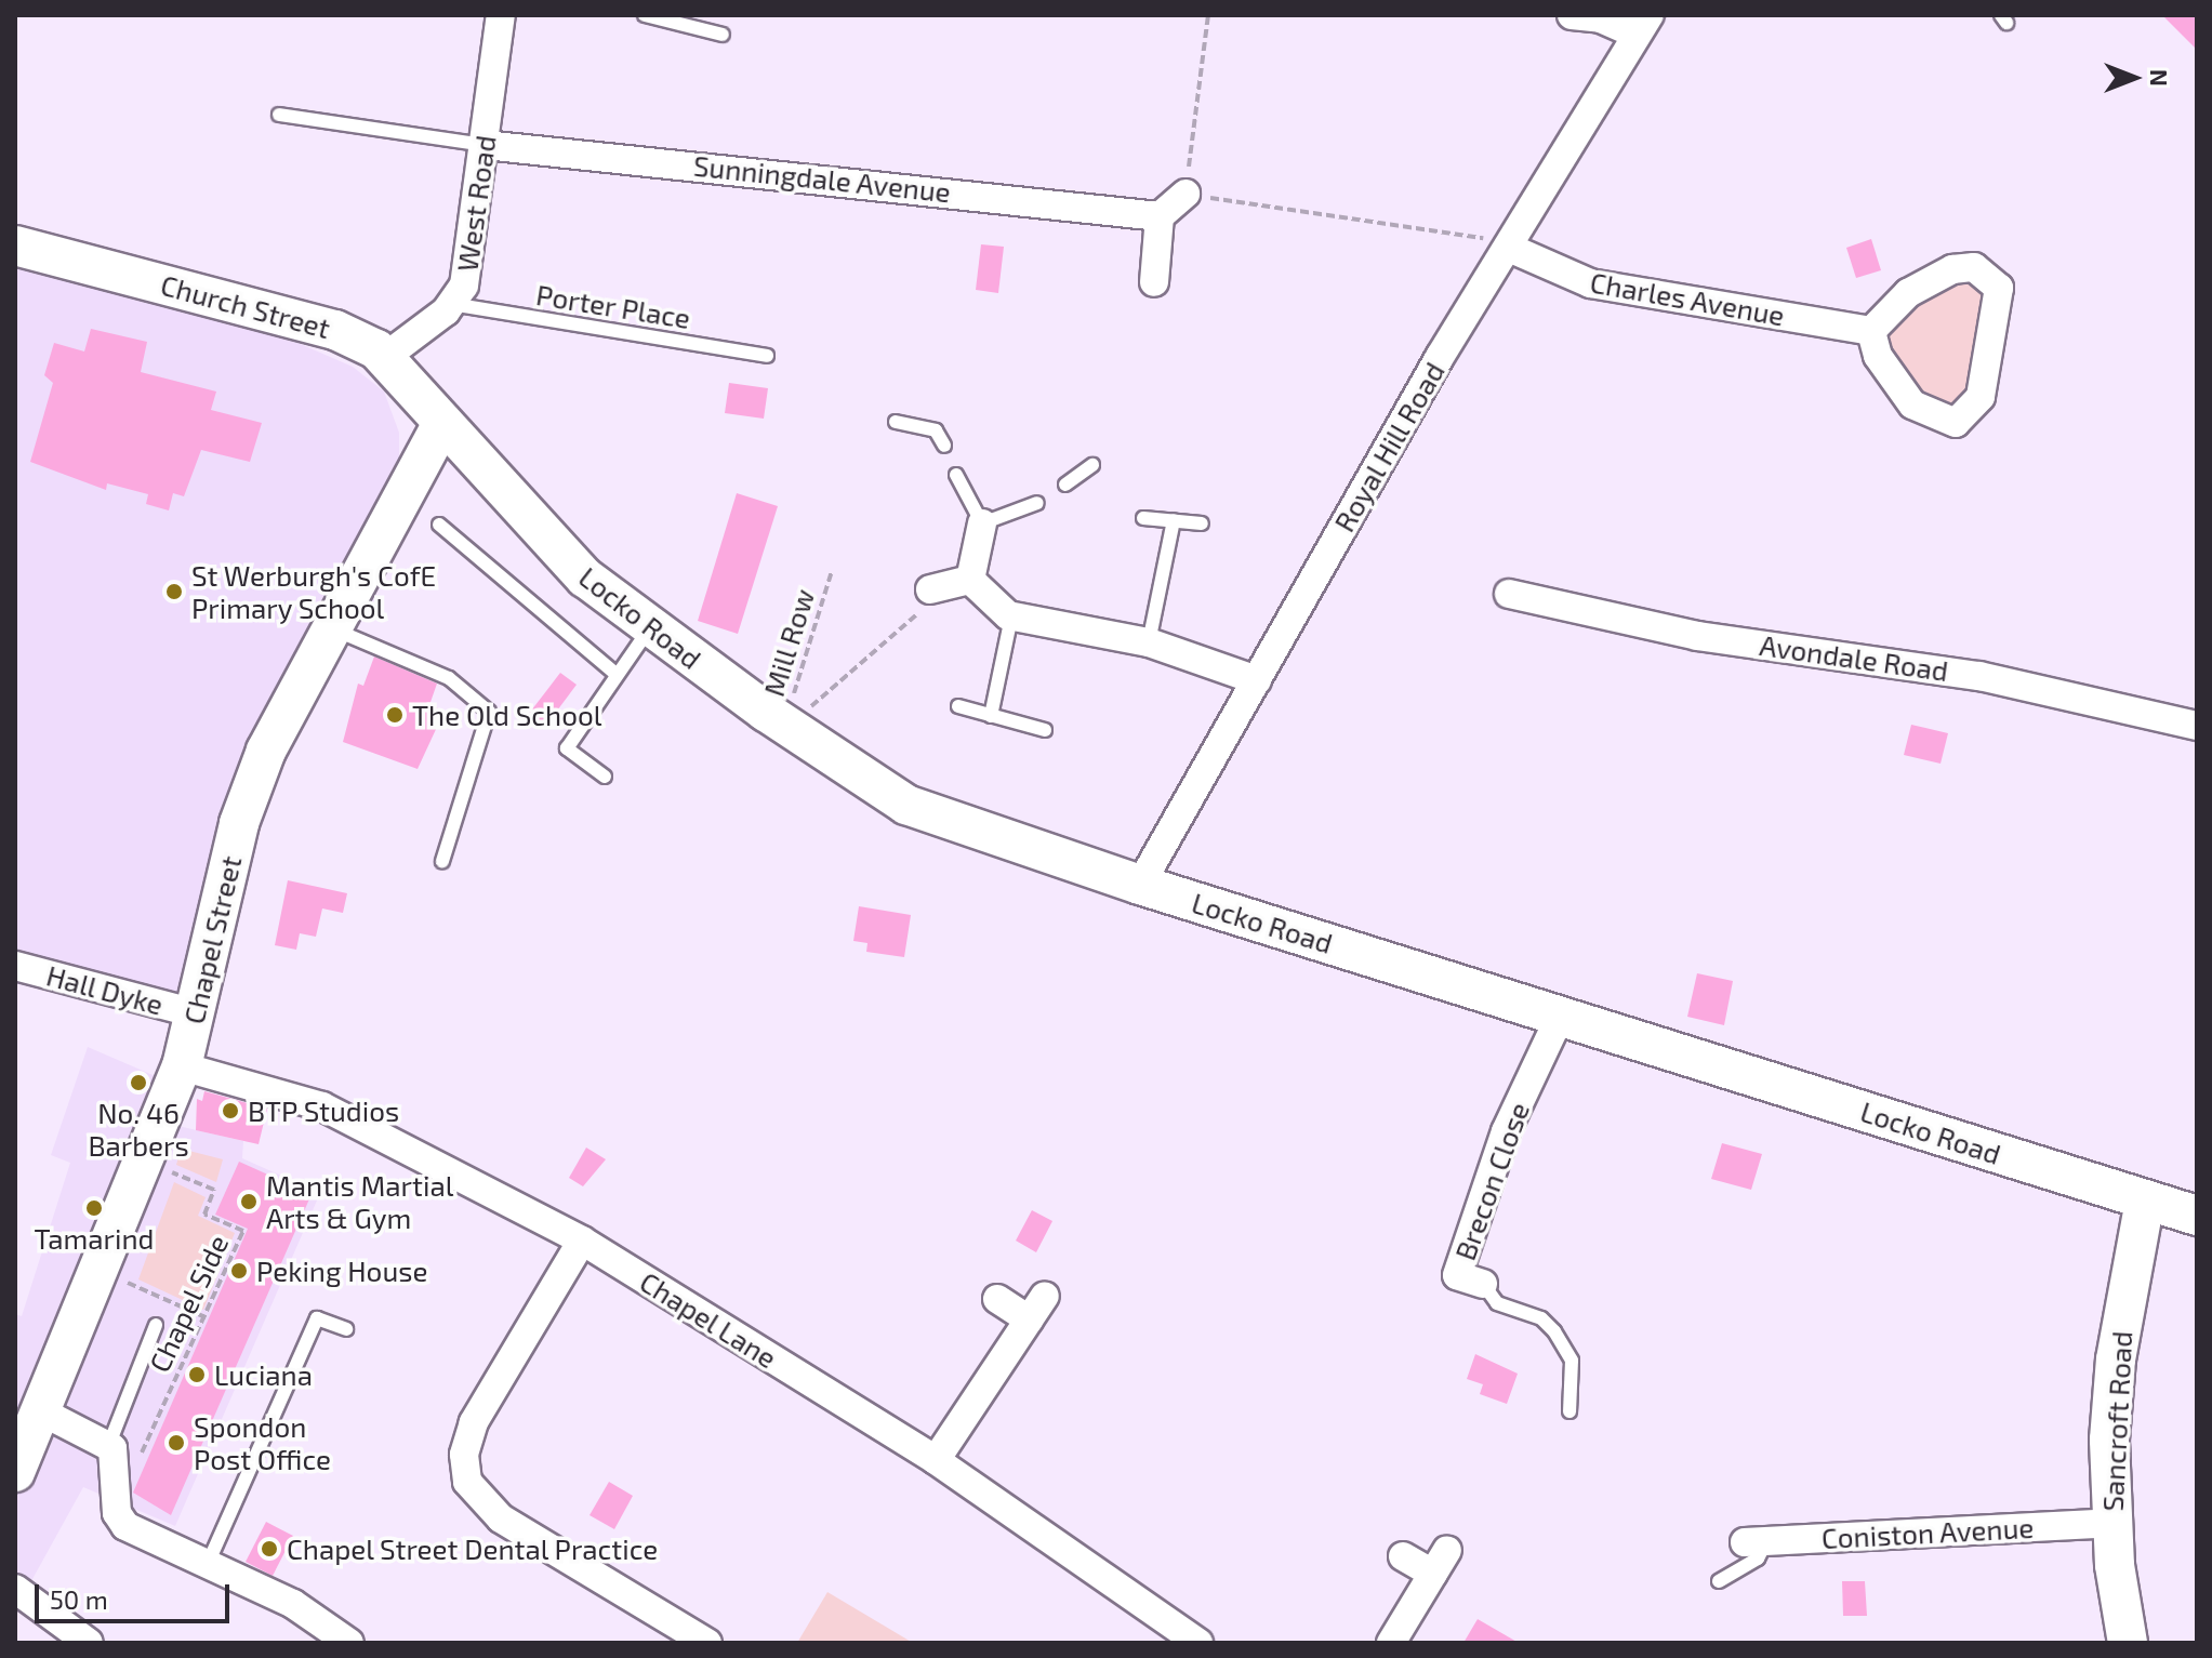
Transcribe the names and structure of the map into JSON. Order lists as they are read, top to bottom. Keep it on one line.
{"streets":{"street":["Sunningdale Avenue","West Road","Charles Avenue","Church Street","Royal Hill Road","Locko Road","Avondale Road","Chapel Street","Hall Dyke","Brecon Close","Chapel Lane","Sancroft Road","Coniston Avenue"],"lane":["Porter Place"],"path":["Mill Row","Chapel Side"]},"crossings":[["Sunningdale Avenue","West Road"],["West Road","Church Street"],["West Road","Porter Place"],["Charles Avenue","Royal Hill Road"],["Church Street","Locko Road"],["Church Street","Chapel Street"],["Royal Hill Road","Locko Road"],["Locko Road","Mill Row"],["Locko Road","Chapel Street"],["Locko Road","Brecon Close"],["Locko Road","Sancroft Road"],["Chapel Street","Hall Dyke"],["Chapel Street","Chapel Side"],["Chapel Street","Chapel Lane"],["Sancroft Road","Coniston Avenue"]],"places":["St Werburgh's CofE Primary School","The Old School","No. 46 Barbers","BTP Studios","Mantis Martial Arts & Gym","Tamarind","Peking House","Luciana","Spondon Post Office","Chapel Street Dental Practice"],"scale_bar":"50 m","north":"right"}
